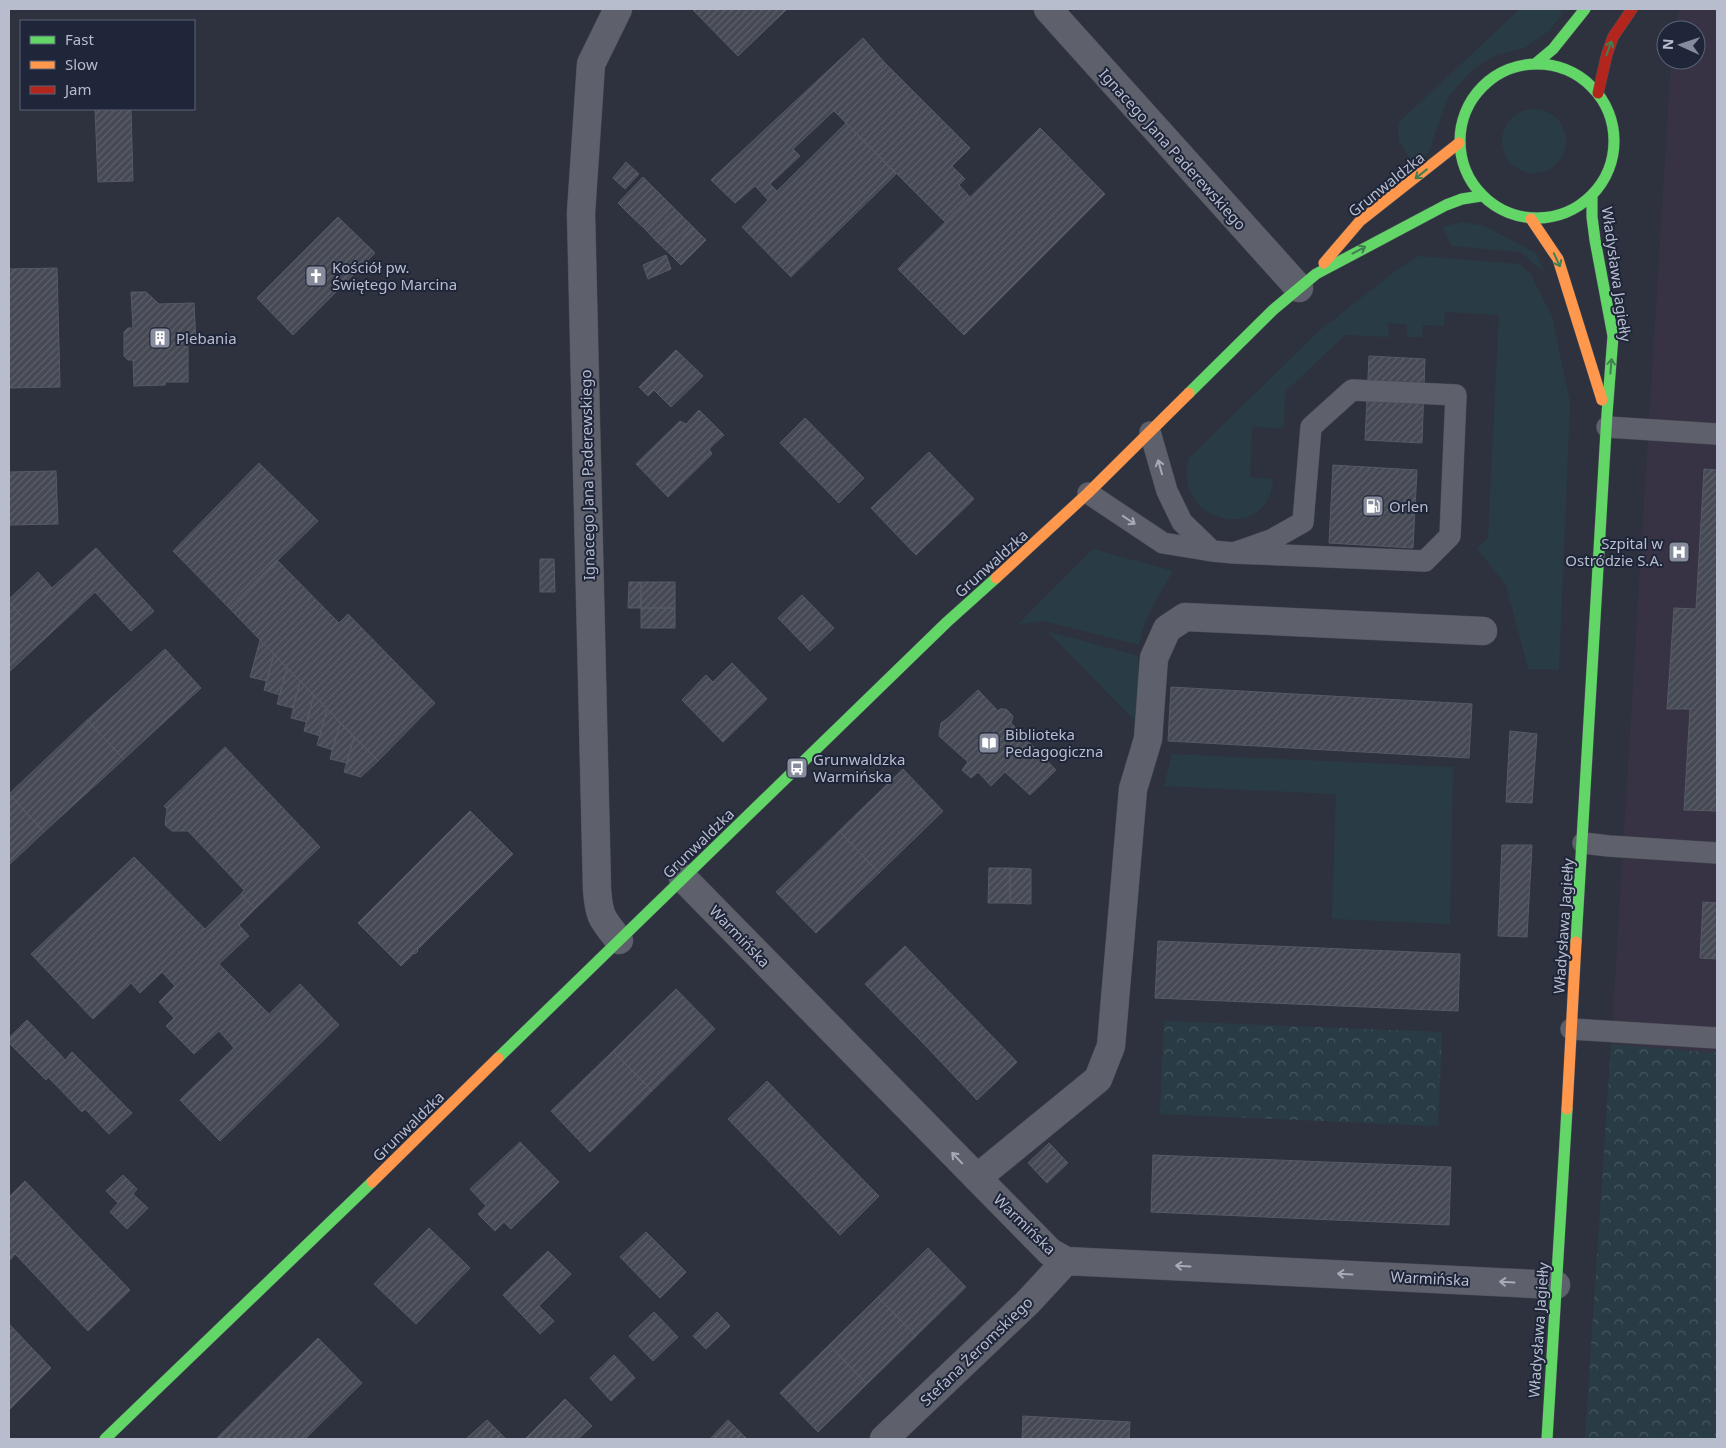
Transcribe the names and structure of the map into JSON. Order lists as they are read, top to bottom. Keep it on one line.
{"streets":{"main road":["Grunwaldzka","Władysława Jagiełły"],"street":["Ignacego Jana Paderewskiego","Warmińska","Stefana Żeromskiego"]},"crossings":[["Ignacego Jana Paderewskiego","Grunwaldzka"],["Grunwaldzka","Władysława Jagiełły"],["Grunwaldzka","Warmińska"],["Władysława Jagiełły","Warmińska"],["Warmińska","Stefana Żeromskiego"]],"one_way":["Warmińska"],"places":{"church":["Kościół pw. Świętego Marcina"],"building":["Plebania"],"fuel station":["Orlen"],"hospital":["Szpital w Ostródzie S.A."],"library":["Biblioteka Pedagogiczna"],"bus stop":["Grunwaldzka Warmińska"]},"legend":["Fast","Slow","Jam"],"north":"left"}
